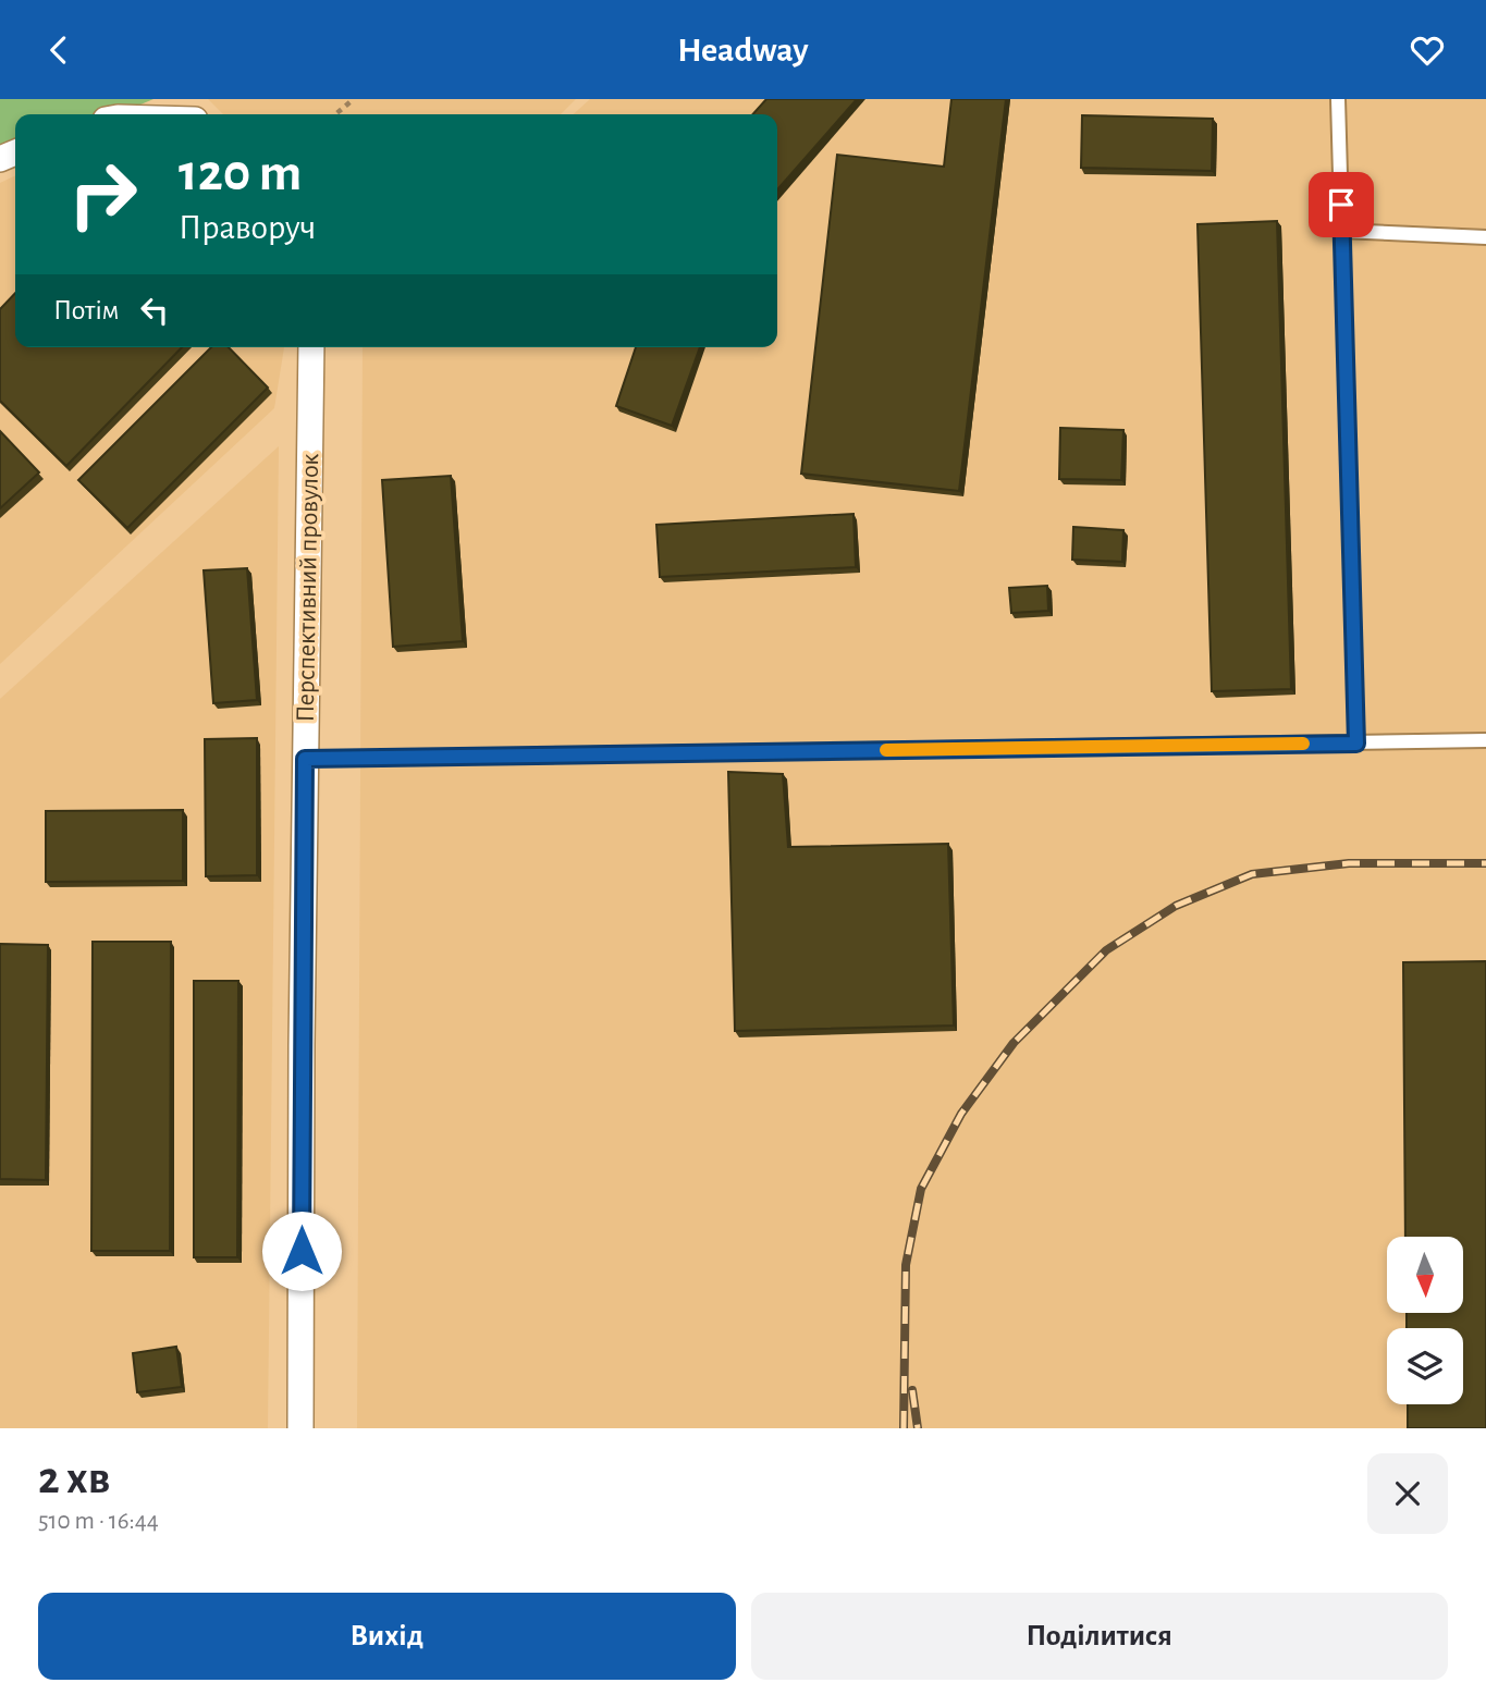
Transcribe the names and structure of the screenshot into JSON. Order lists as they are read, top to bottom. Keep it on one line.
{"streets":{"street":["Перспективний провулок"]},"north":"bottom","page":{"header":"Headway","turn":["120 m","Праворуч"],"then":"Потім","heading":["2 хв","510 m · 16:44"],"buttons":["Вихід","Поділитися"]}}
